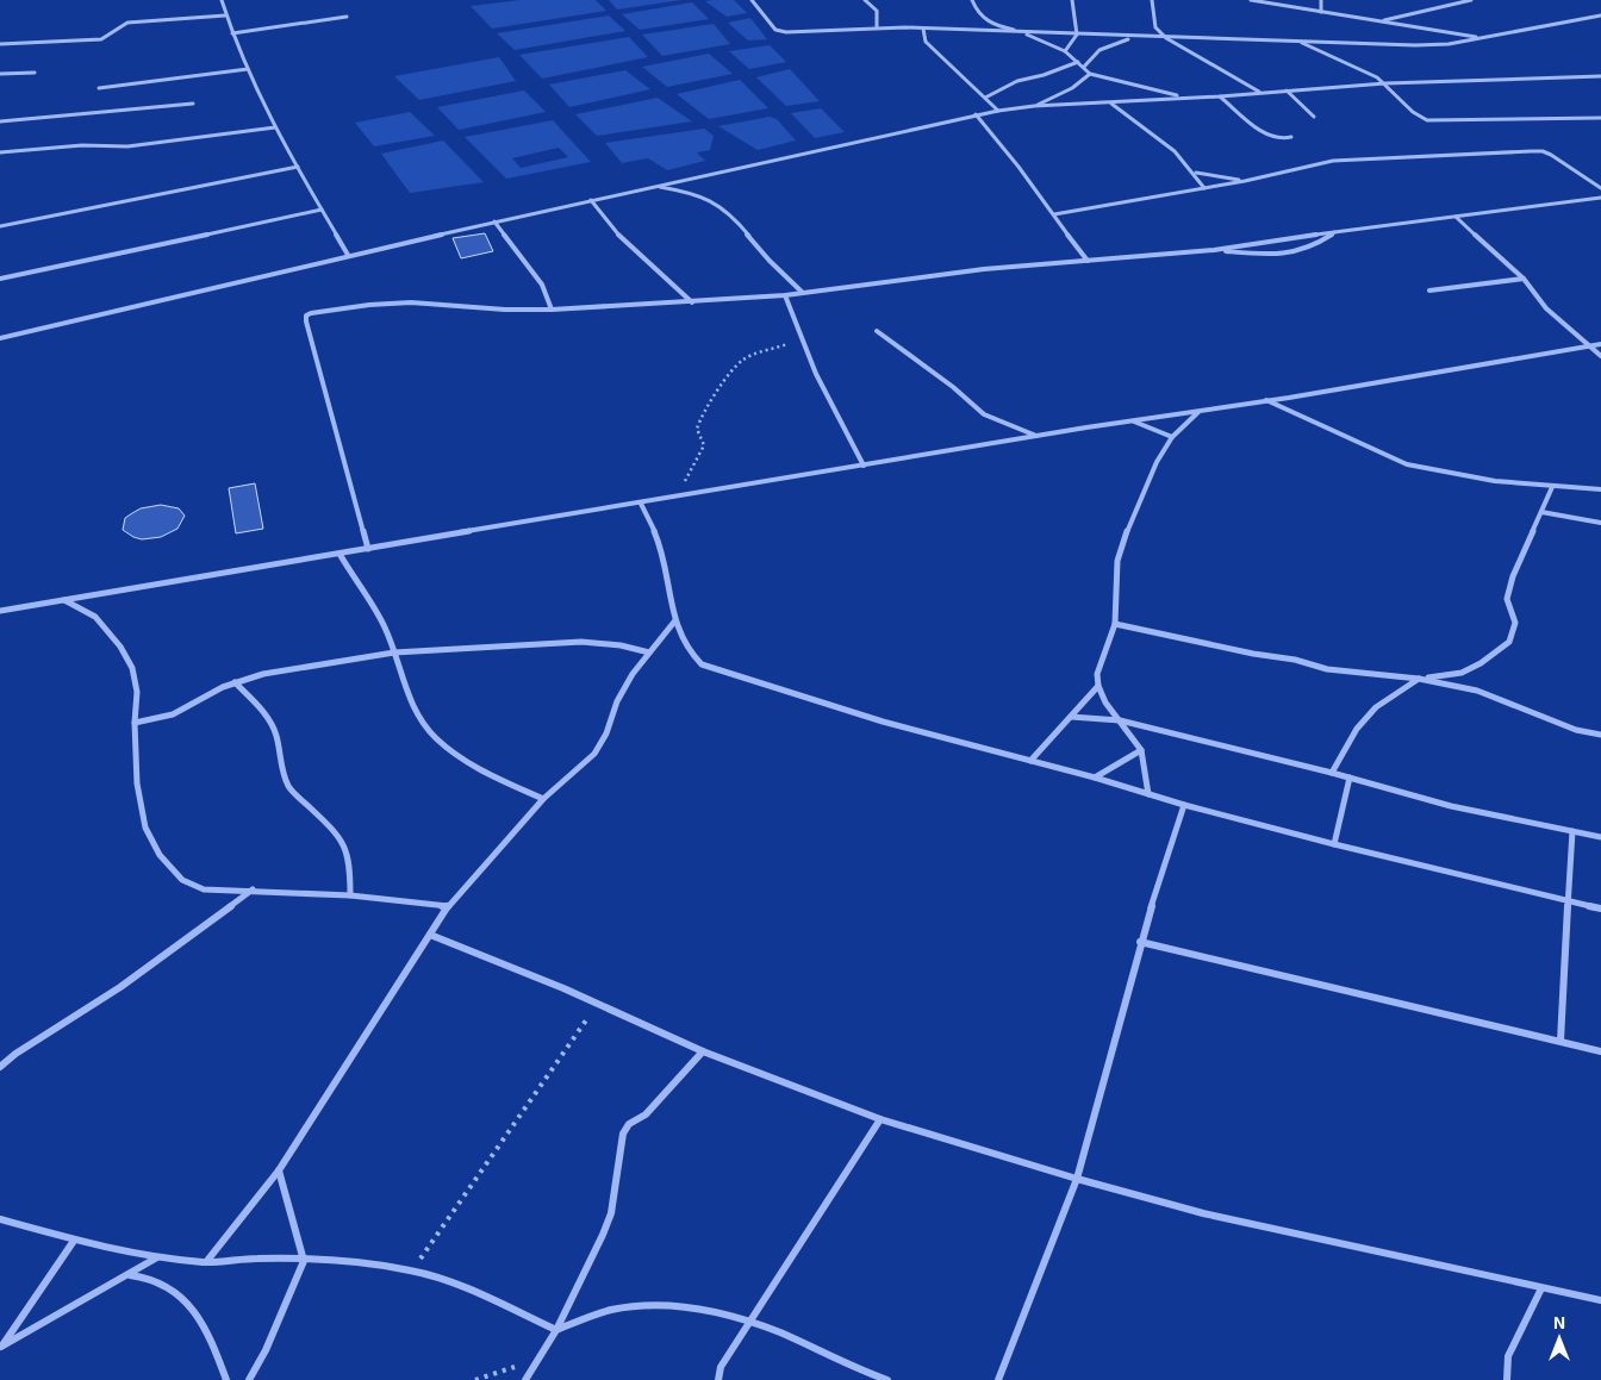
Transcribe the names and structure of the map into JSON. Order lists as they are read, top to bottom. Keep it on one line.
{"north":"top"}
